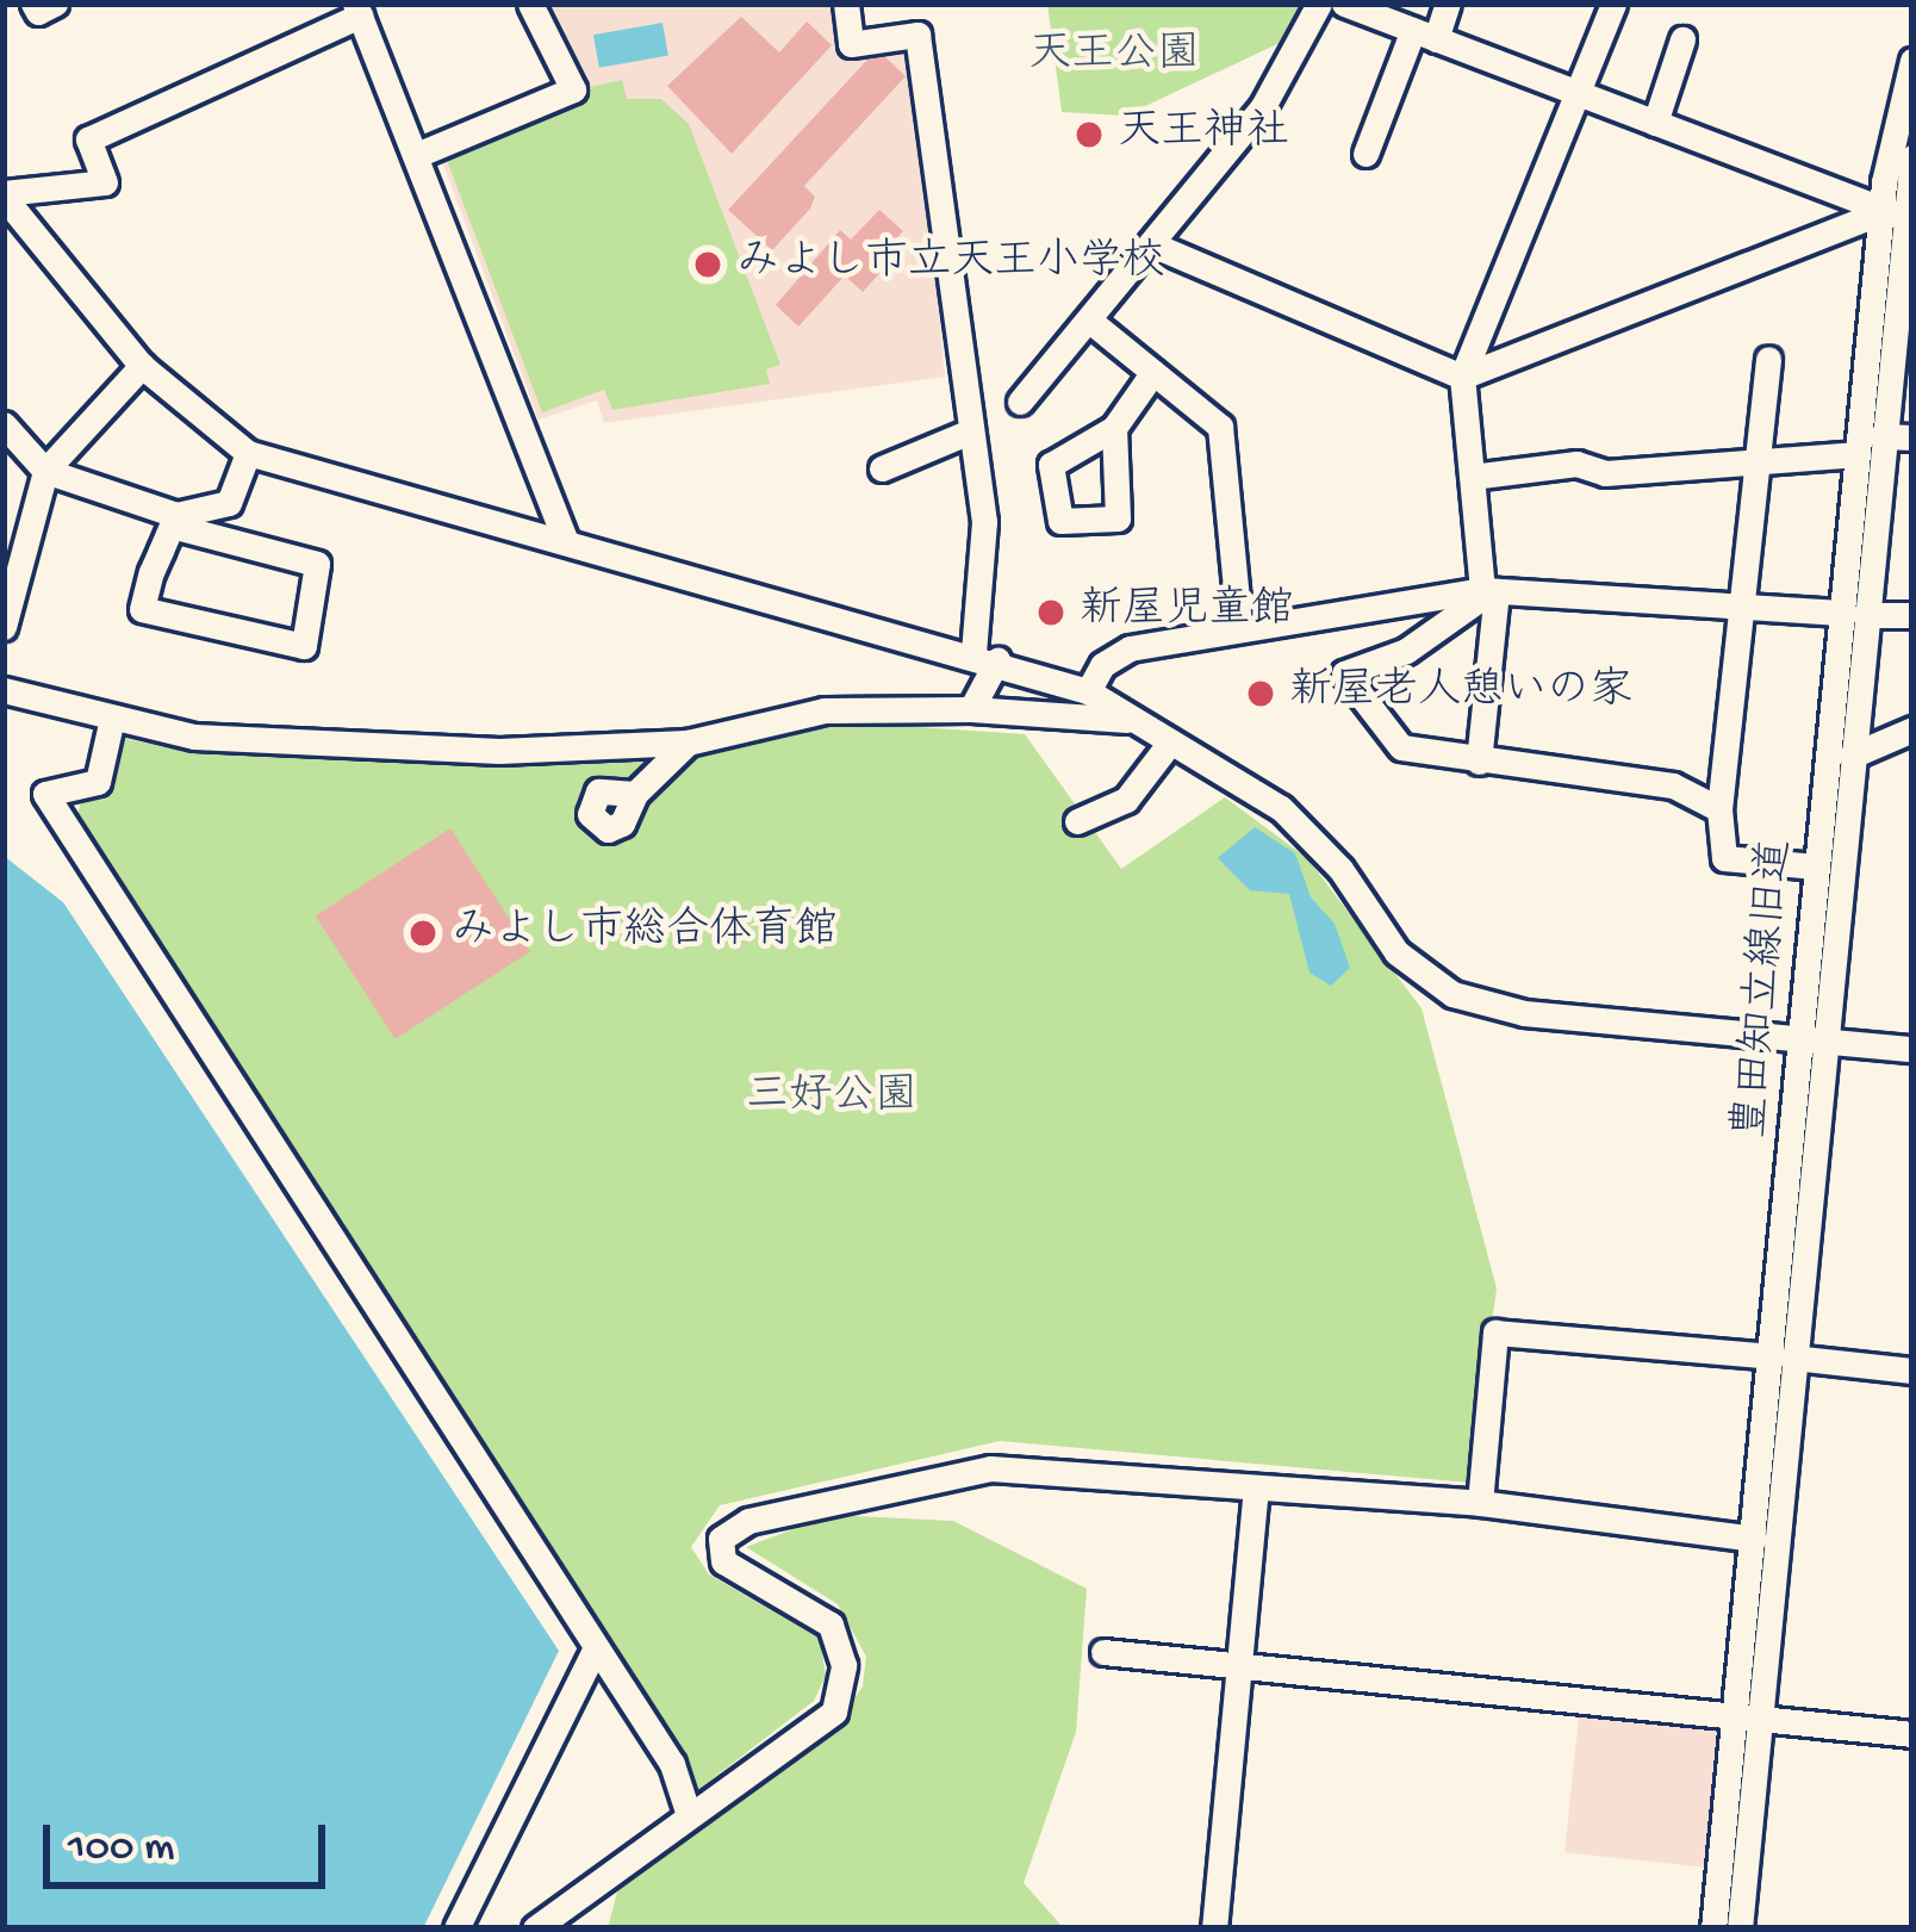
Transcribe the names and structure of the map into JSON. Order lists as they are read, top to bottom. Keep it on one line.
{"streets":{"street":["豊田知立線旧道"]},"parks":["天王公園","三好公園"],"places":["天王神社","みよし市立天王小学校","新屋児童館","新屋老人憩いの家","みよし市総合体育館"],"scale_bar":"100 m"}
